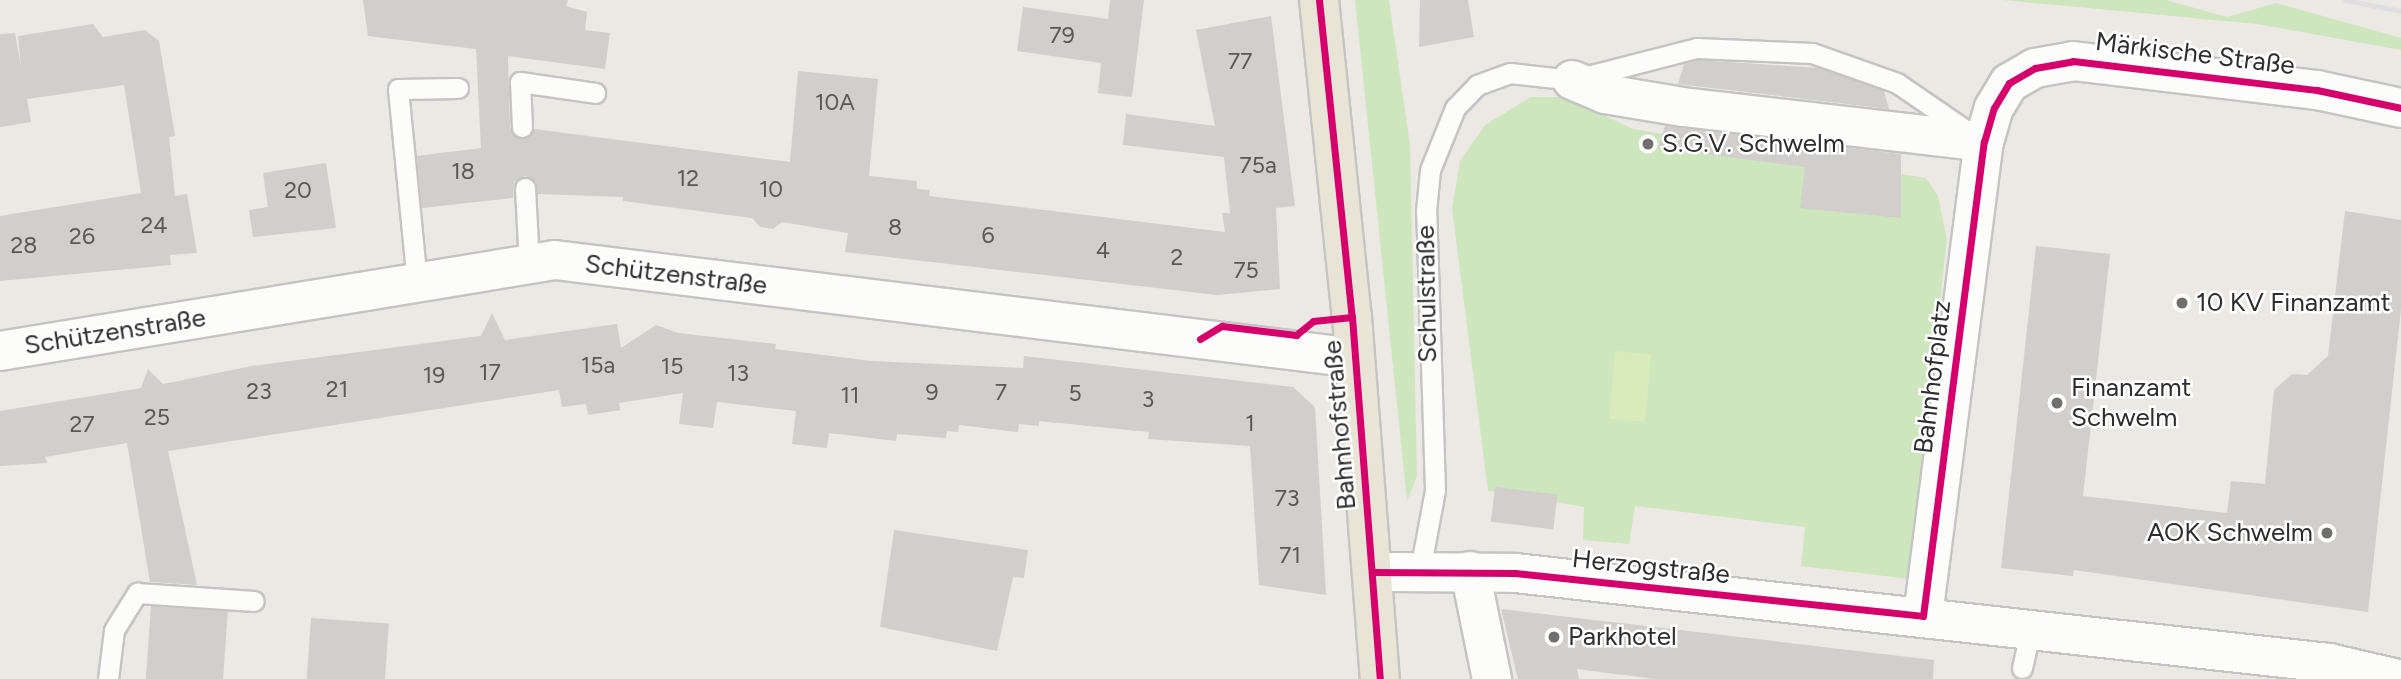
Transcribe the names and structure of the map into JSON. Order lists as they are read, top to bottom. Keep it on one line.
{"streets":{"main road":["Bahnhofstraße"],"street":["Märkische Straße","Schützenstraße","Bahnhofplatz","Herzogstraße"],"lane":["Schulstraße"]},"crossings":[["Märkische Straße","Bahnhofplatz"],["Schützenstraße","Bahnhofstraße"],["Schulstraße","Bahnhofstraße"],["Schulstraße","Herzogstraße"],["Bahnhofplatz","Herzogstraße"],["Bahnhofstraße","Herzogstraße"]],"places":["S.G.V. Schwelm","10 KV Finanzamt","Finanzamt Schwelm","AOK Schwelm","Parkhotel"],"house_numbers":["79","77","10A","75a","18","12","10","20","24","8","6","26","28","4","2","75","15a","15","17","13","19","21","23","9","7","5","11","3","25","1","27","73","71"]}
